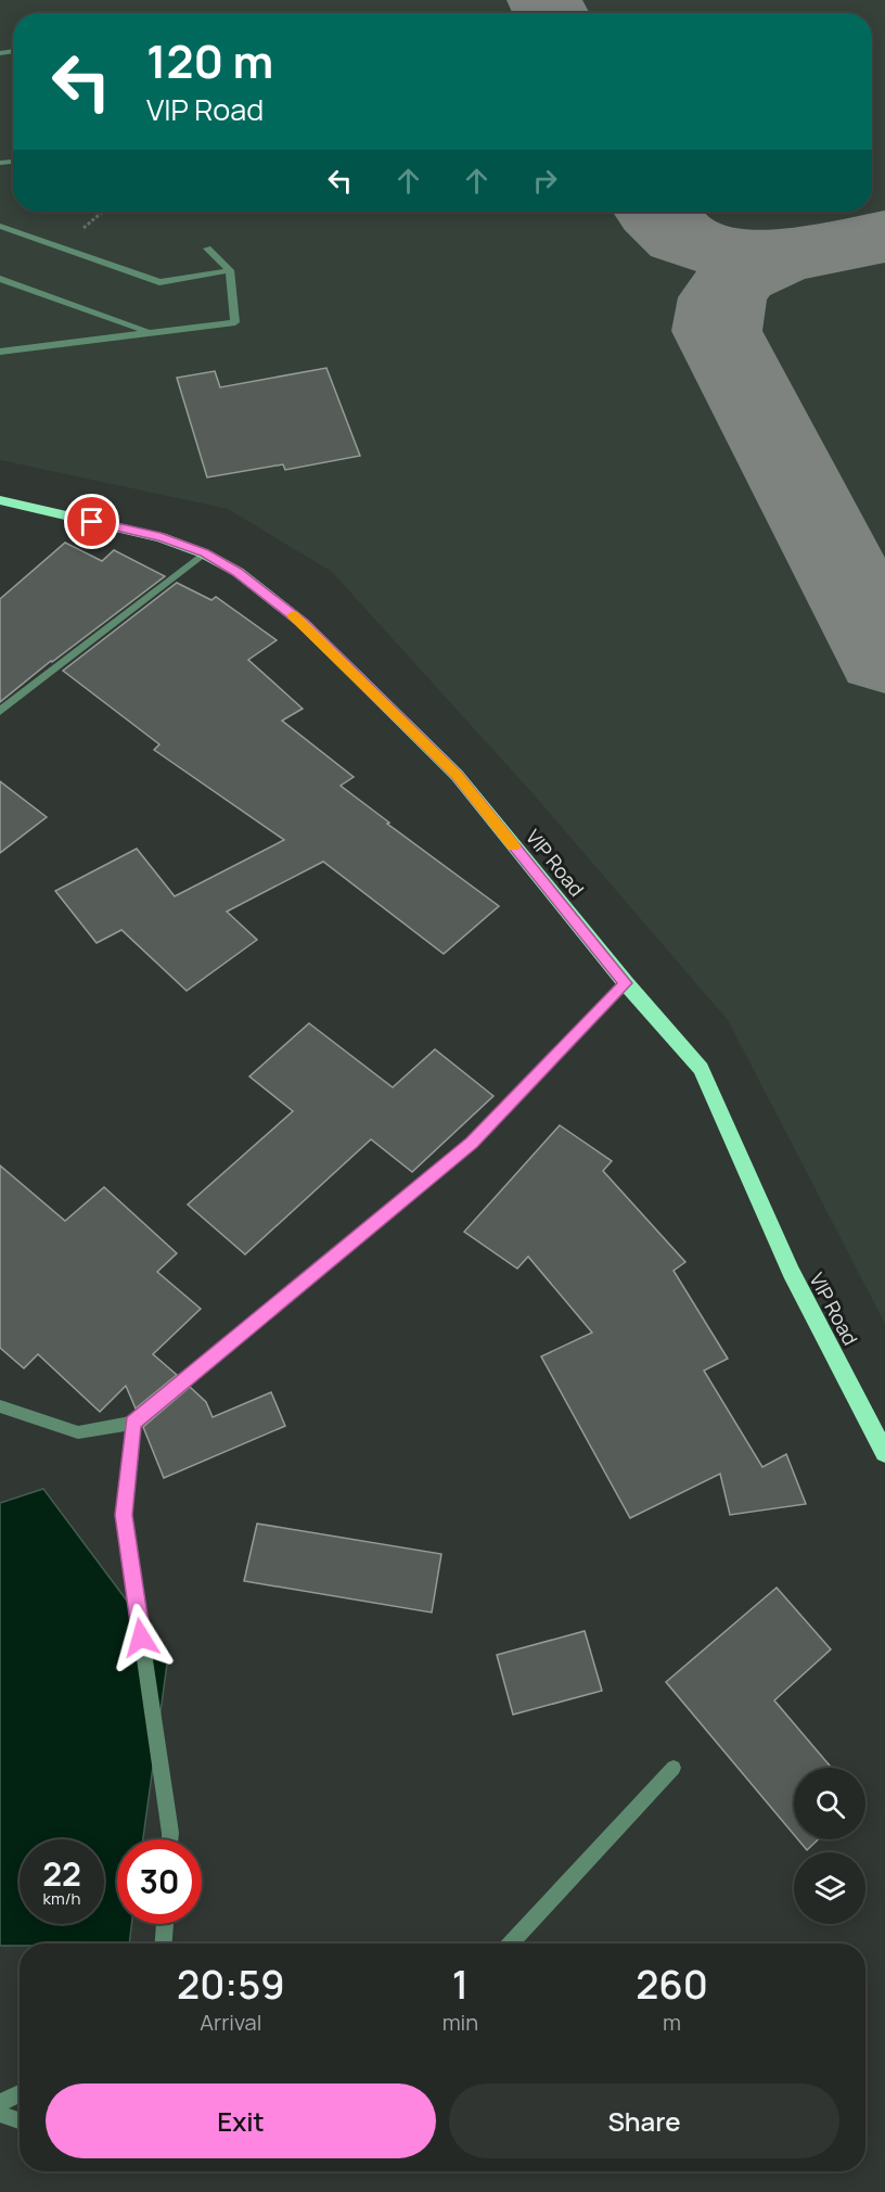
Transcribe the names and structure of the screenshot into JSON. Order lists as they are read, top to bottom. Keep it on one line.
{"streets":{"highway":["VIP Road"]},"page":{"turn":["120 m","VIP Road"],"speed":"22 km/h","limit":"30","eta":["20:59","Arrival","1","min","260","m"],"buttons":["Exit","Share"]}}
